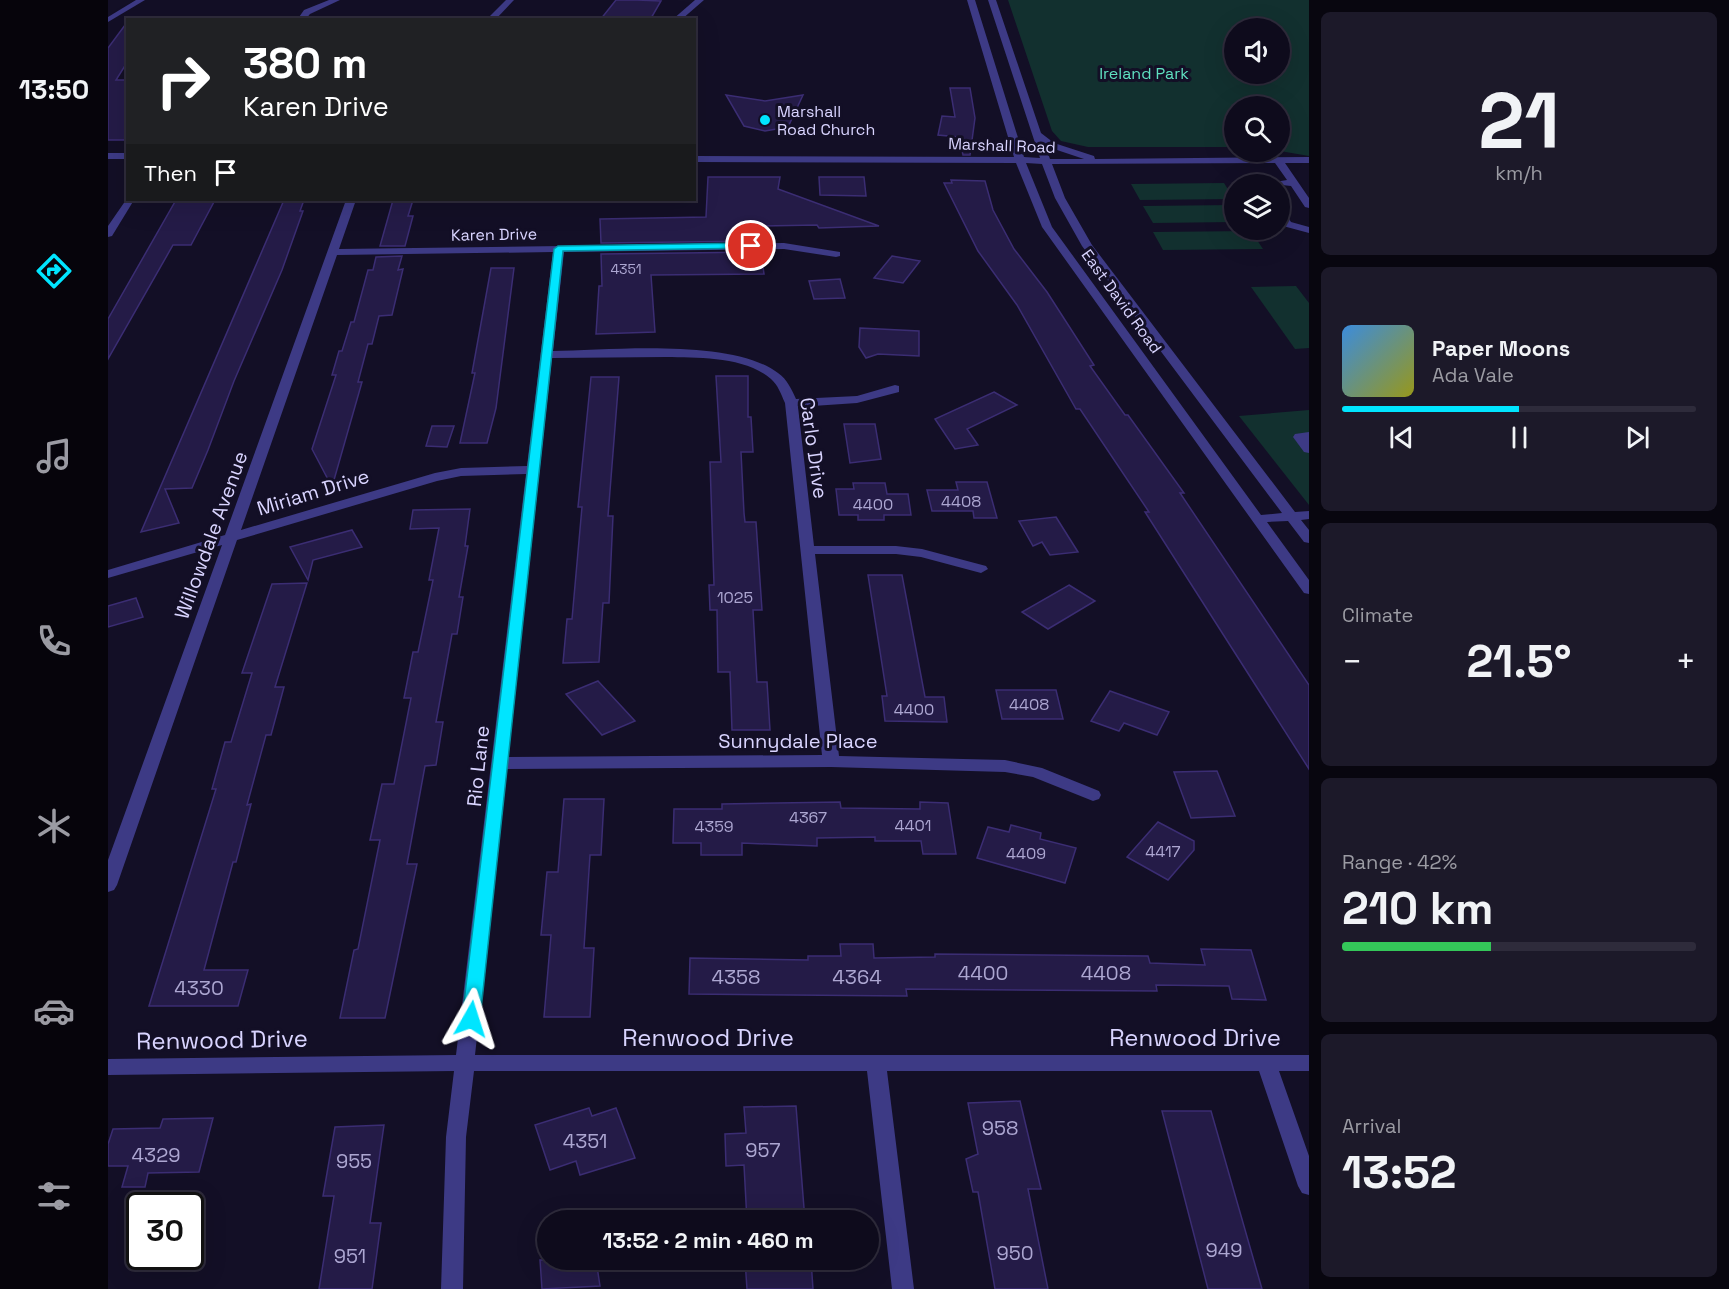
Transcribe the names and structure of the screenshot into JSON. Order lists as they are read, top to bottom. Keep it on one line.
{"streets":{"street":["Marshall Road","Karen Drive","East David Road","Carlo Drive","Miriam Drive","Willowdale Avenue","Sunnydale Place","Rio Lane","Renwood Drive"]},"crossings":[["Marshall Road","East David Road"],["Karen Drive","Willowdale Avenue"],["Karen Drive","Rio Lane"],["Carlo Drive","Sunnydale Place"],["Carlo Drive","Rio Lane"],["Miriam Drive","Willowdale Avenue"],["Miriam Drive","Rio Lane"],["Sunnydale Place","Rio Lane"],["Rio Lane","Renwood Drive"]],"parks":["Ireland Park"],"places":["Marshall Road Church"],"house_numbers":["4351","4408","4400","1025","4408","4400","4367","4401","4359","4417","4409","4400","4408","4358","4364","4330","958","4351","957","4329","955","949","950","951"],"page":{"tabs":"13:50","tile":[["21","km/h"],"Climate",["Range · 42%","210 km"],["Arrival","13:52"]],"turn":["380 m","Karen Drive"],"then":"Then","song":["Paper Moons","Ada Vale"],"heat":["−","21.5°","+"],"limit":"30","trip":"13:52 · 2 min · 460 m"}}
